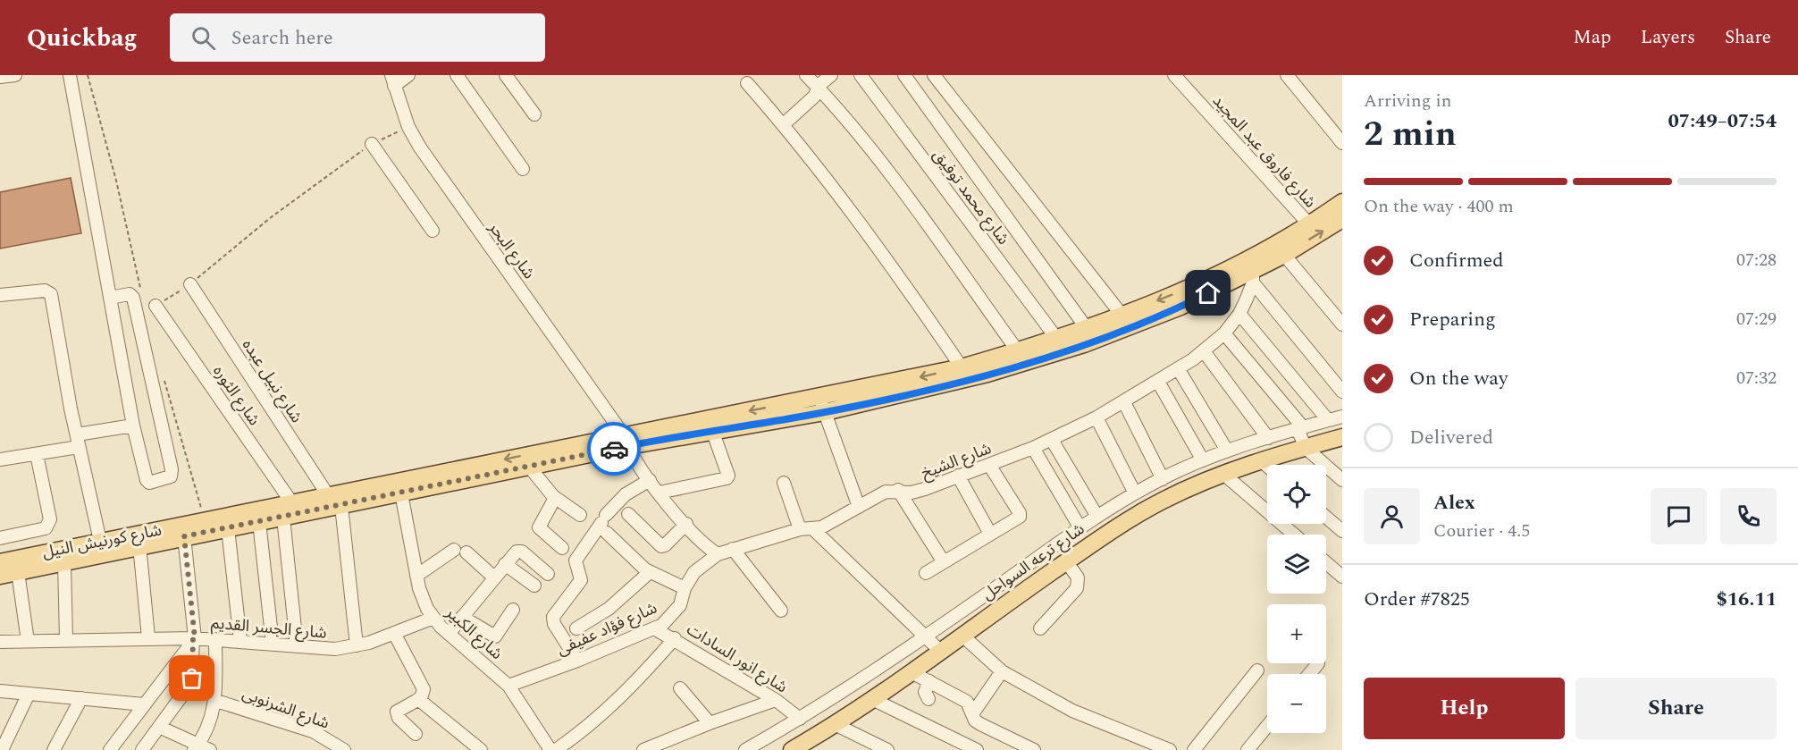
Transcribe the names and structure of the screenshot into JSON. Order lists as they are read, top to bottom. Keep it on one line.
{"streets":{"main road":["شارع كورنيش النيل","شارع ترعه السواحل"],"street":["شارع فاروق عبد المجيد","شارع محمد توفيق","شارع البحر","شارع نبيل عبده","شارع الثوره","شارع الشيخ","شارع الجسر القديم","شارع فؤاد عفيفى","شارع الكبير","شارع انور السادات","شارع الشرنوبى"]},"crossings":[["شارع فاروق عبد المجيد","شارع كورنيش النيل"],["شارع محمد توفيق","شارع كورنيش النيل"],["شارع البحر","شارع كورنيش النيل"],["شارع نبيل عبده","شارع كورنيش النيل"],["شارع الثوره","شارع كورنيش النيل"],["شارع الشيخ","شارع كورنيش النيل"],["شارع الشيخ","شارع فؤاد عفيفى"],["شارع كورنيش النيل","شارع الكبير"],["شارع ترعه السواحل","شارع انور السادات"],["شارع الجسر القديم","شارع الكبير"],["شارع فؤاد عفيفى","شارع الكبير"],["شارع فؤاد عفيفى","شارع انور السادات"]],"page":{"header":"Quickbag","search":"Search here","nav":["Map","Layers","Share"],"heading":["2 min","Arriving in","07:49–07:54"],"panel":["Alex","Courier · 4.5","Order #7825","$16.11"],"bar":"On the way · 400 m","list":[["Confirmed","07:28"],["Preparing","07:29"],["On the way","07:32"],"Delivered"],"map_buttons":["+","−"],"buttons":["Help","Share"]}}
